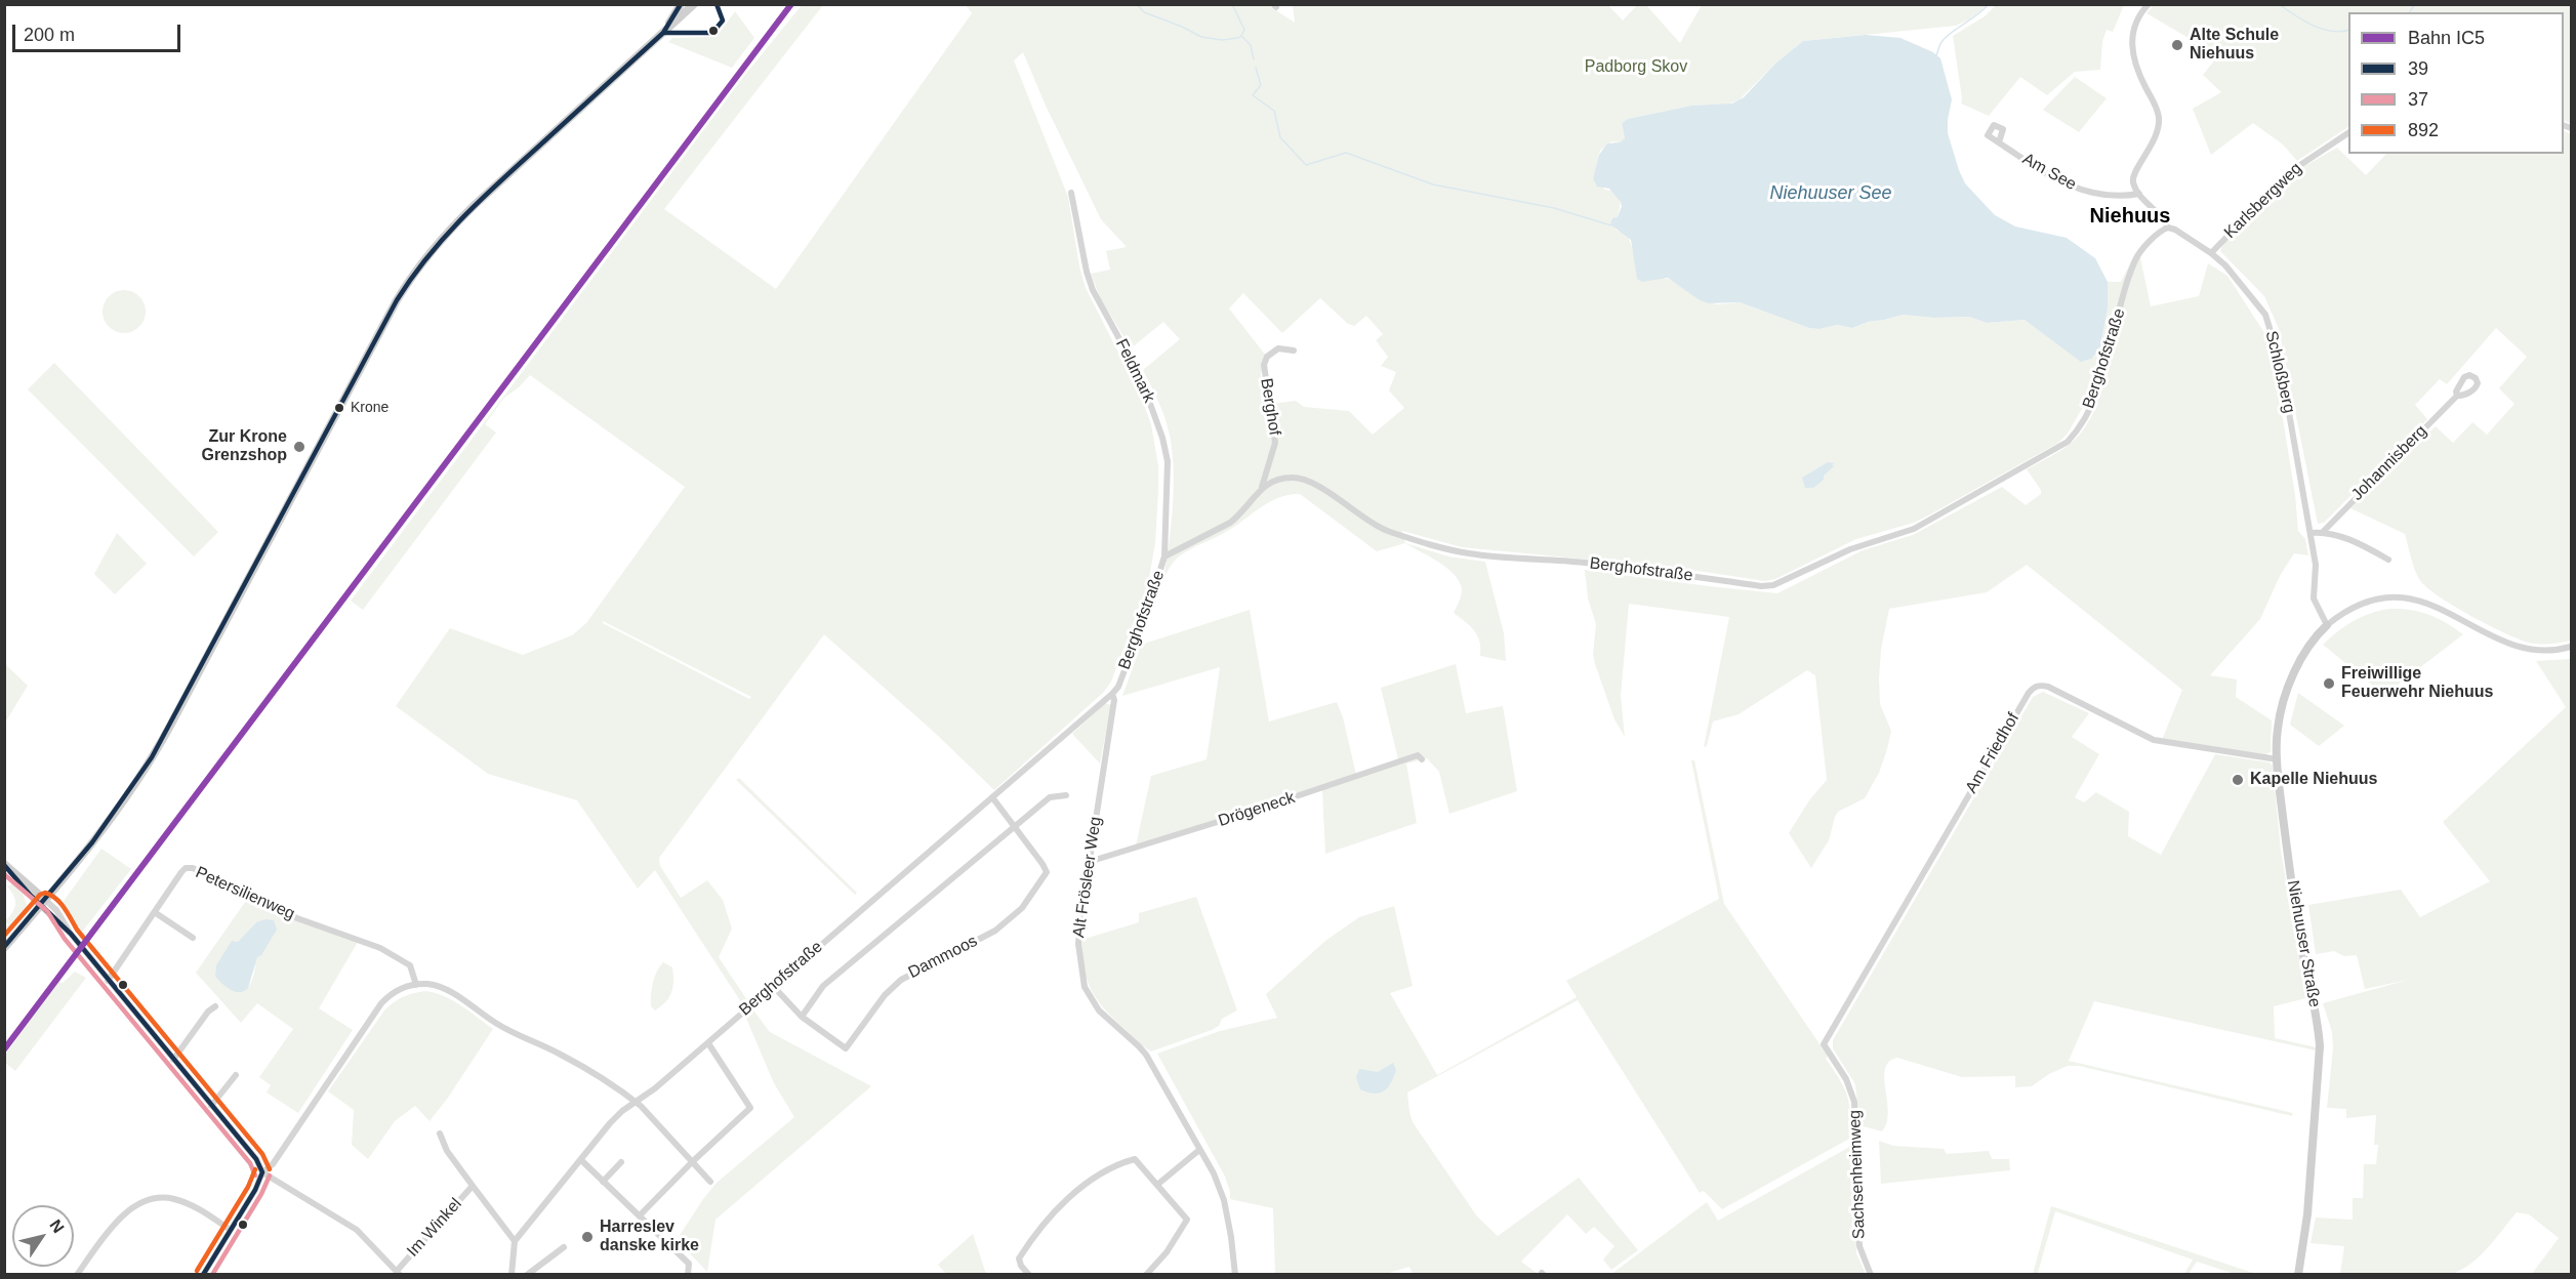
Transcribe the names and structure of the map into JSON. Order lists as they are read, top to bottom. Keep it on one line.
{"streets":{"main road":["Niehuuser Straße"],"street":["Am See","Karlsbergweg","Berghofstraße","Feldmark","Schloßberg","Berghof","Johannisberg","Am Friedhof","Drögeneck","Alt Frösleer Weg","Petersilienweg","Dammoos","Sachsenheimweg","Im Winkel"]},"crossings":[["Am See","Schloßberg"],["Karlsbergweg","Schloßberg"],["Berghofstraße","Feldmark"],["Berghofstraße","Schloßberg"],["Berghofstraße","Berghof"],["Berghofstraße","Alt Frösleer Weg"],["Berghofstraße","Dammoos"],["Berghofstraße","Im Winkel"],["Schloßberg","Niehuuser Straße"],["Am Friedhof","Niehuuser Straße"],["Am Friedhof","Sachsenheimweg"],["Drögeneck","Alt Frösleer Weg"]],"districts":["Niehuus"],"water":["Niehuuser See"],"parks":["Padborg Skov"],"places":["Alte Schule Niehuus","Krone","Zur Krone Grenzshop","Freiwillige Feuerwehr Niehuus","Kapelle Niehuus","Harreslev danske kirke"],"lines":["rail line IC5","transit line 39","transit line 37","transit line 892"],"legend":["Bahn IC5","39","37","892"],"scale_bar":"200 m","north":"top right"}
